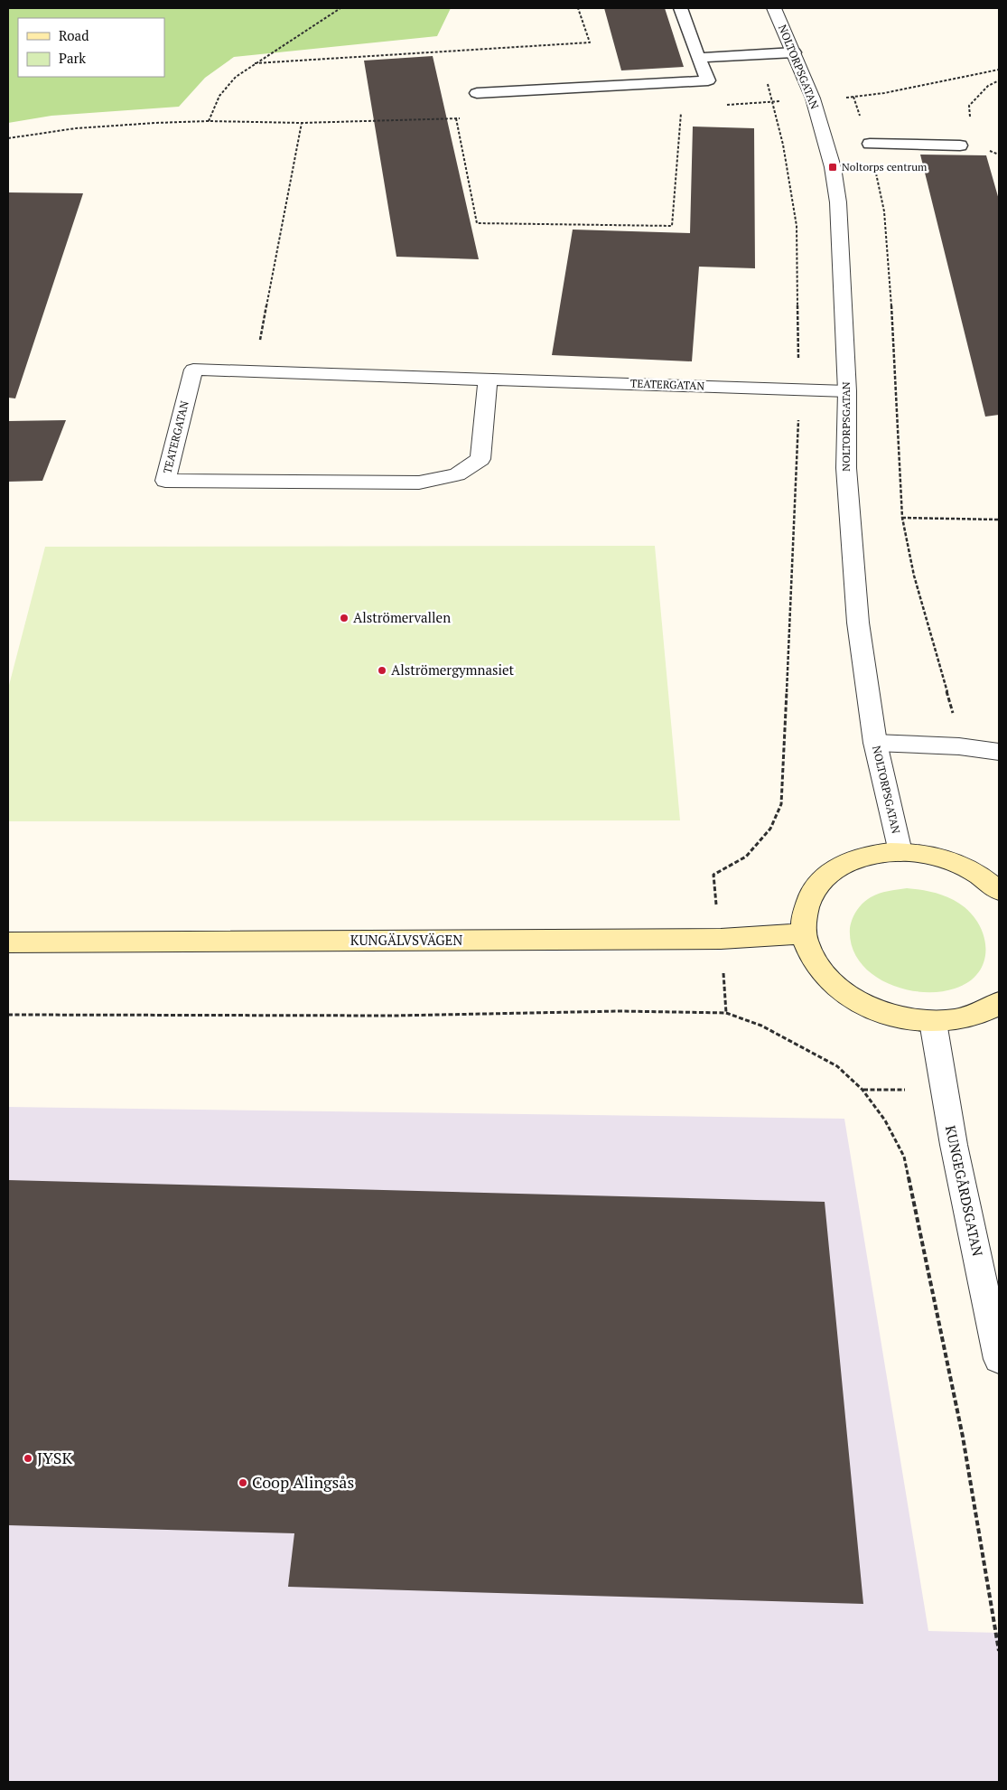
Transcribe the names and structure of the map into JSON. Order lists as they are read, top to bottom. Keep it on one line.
{"streets":{"main road":["KUNGÄLVSVÄGEN"],"street":["NOLTORPSGATAN","TEATERGATAN","KUNGEGÅRDSGATAN"]},"crossings":[["NOLTORPSGATAN","TEATERGATAN"]],"places":{"transit":["Noltorps centrum"],"other":["Alströmervallen","Alströmergymnasiet","JYSK","Coop Alingsås"]},"legend":["Road","Park"]}
